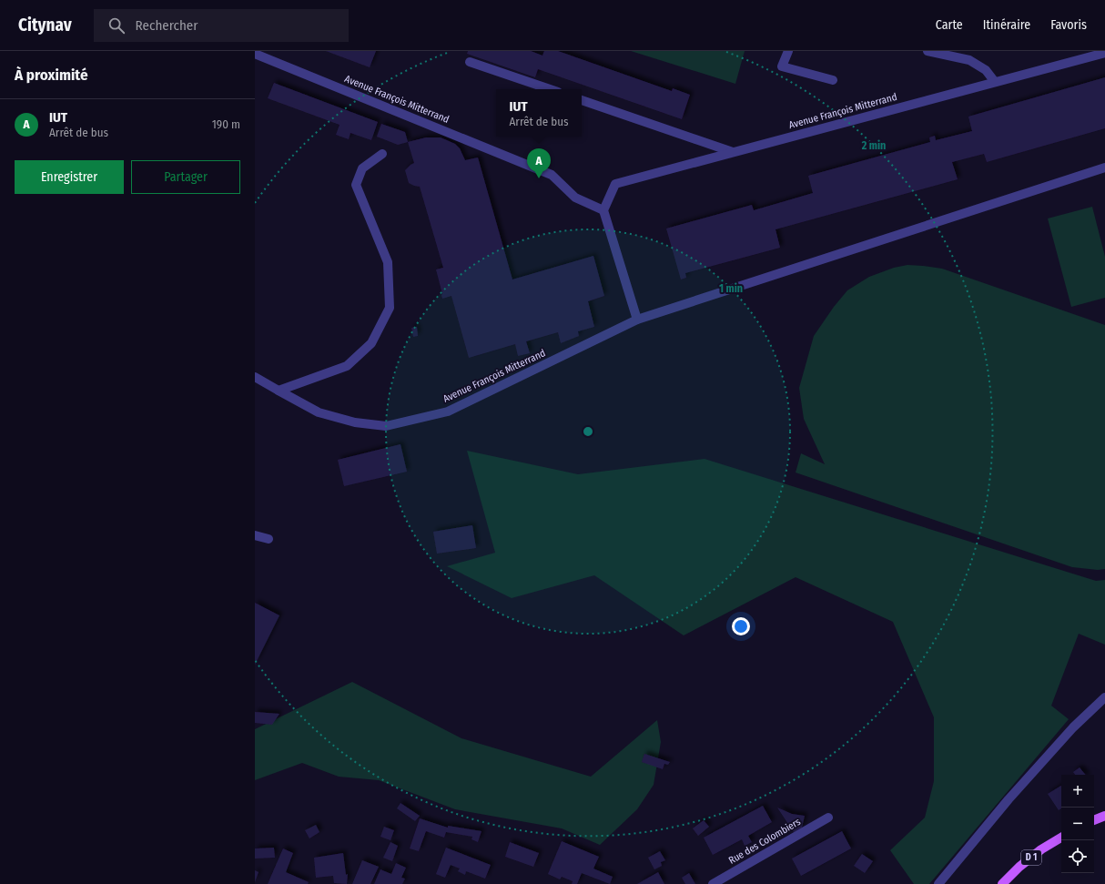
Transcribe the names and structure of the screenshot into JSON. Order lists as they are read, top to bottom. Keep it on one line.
{"streets":{"main road":["D 1"],"street":["Avenue François Mitterrand","Rue des Colombiers"]},"page":{"header":"Citynav","search":"Rechercher","nav":["Carte","Itinéraire","Favoris"],"heading":"À proximité","popup":["IUT","Arrêt de bus"],"list":[{"mark":"A","name":"IUT","note":"Arrêt de bus","value":"190 m"}],"pins":"A","buttons":["Enregistrer","Partager"],"map_buttons":["+","−"]},"rings":["2 min","1 min"]}
